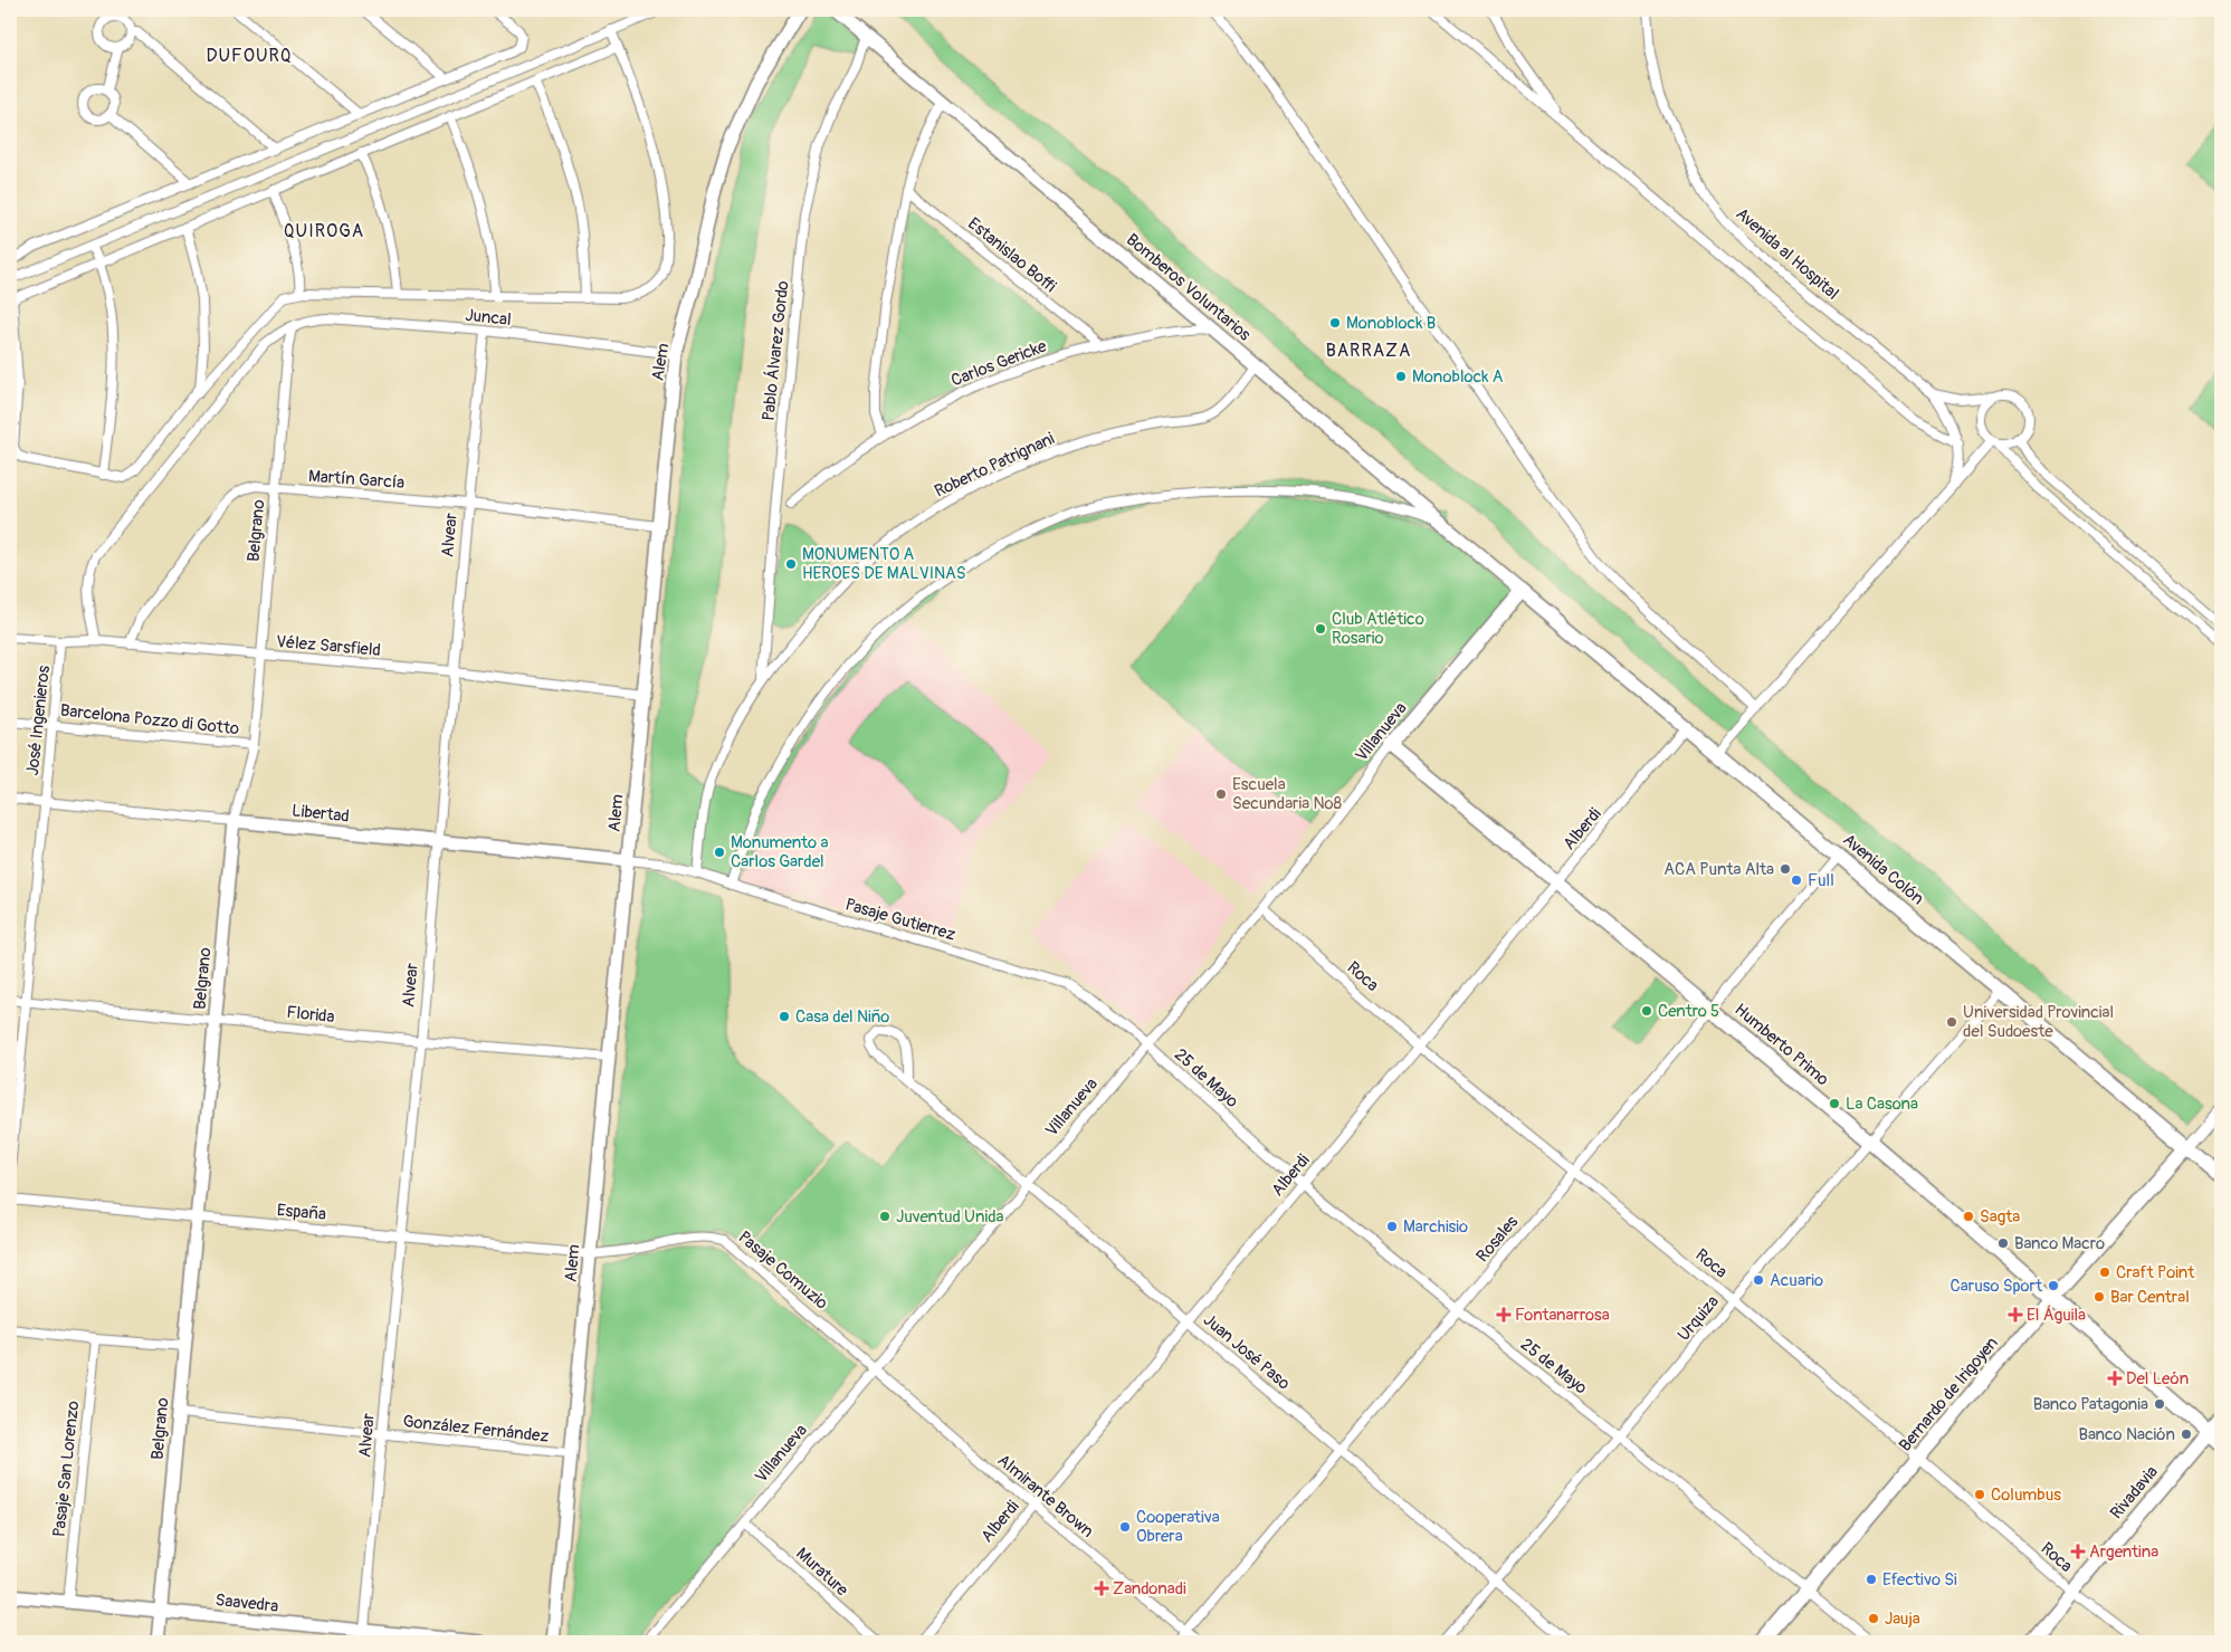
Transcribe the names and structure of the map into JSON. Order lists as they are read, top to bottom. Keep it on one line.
{"streets":{"main road":["Bomberos Voluntarios","Alem","Belgrano","Villanueva","Libertad","Avenida Colón","Humberto Primo","Bernardo de Irigoyen","Rivadavia","Saavedra"],"street":["Avenida al Hospital","Estanislao Boffi","Juncal","Pablo Álvarez Gordo","Carlos Gericke","Roberto Patrignani","Martín García","Alvear","Vélez Sarsfield","Barcelona Pozzo di Gotto","José Ingenieros","Alberdi","Pasaje Gutierrez","Roca","Florida","25 de Mayo","España","Rosales","Pasaje Comuzio","Urquiza","Juan José Paso","González Fernández","Pasaje San Lorenzo","Almirante Brown","Murature"]},"crossings":[["Estanislao Boffi","Carlos Gericke"],["Bomberos Voluntarios","Pablo Álvarez Gordo"],["Bomberos Voluntarios","Carlos Gericke"],["Bomberos Voluntarios","Roberto Patrignani"],["Bomberos Voluntarios","Villanueva"],["Bomberos Voluntarios","Avenida Colón"],["Juncal","Alem"],["Juncal","Belgrano"],["Juncal","Alvear"],["Juncal","Vélez Sarsfield"],["Pablo Álvarez Gordo","Roberto Patrignani"],["Alem","Martín García"],["Alem","Vélez Sarsfield"],["Alem","Libertad"],["Alem","Pasaje Gutierrez"],["Alem","Florida"],["Alem","España"],["Alem","Pasaje Comuzio"],["Alem","González Fernández"],["Roberto Patrignani","Pasaje Gutierrez"],["Martín García","Belgrano"],["Martín García","Alvear"],["Martín García","Vélez Sarsfield"],["Belgrano","Vélez Sarsfield"],["Belgrano","Barcelona Pozzo di Gotto"],["Belgrano","Libertad"],["Belgrano","Florida"],["Belgrano","España"],["Belgrano","González Fernández"],["Belgrano","Saavedra"],["Alvear","Vélez Sarsfield"],["Alvear","Libertad"],["Alvear","Florida"],["Alvear","España"],["Alvear","González Fernández"],["Alvear","Saavedra"],["Vélez Sarsfield","José Ingenieros"],["Barcelona Pozzo di Gotto","José Ingenieros"],["José Ingenieros","Libertad"],["José Ingenieros","Florida"],["Villanueva","Avenida Colón"],["Villanueva","Pasaje Gutierrez"],["Villanueva","Roca"],["Villanueva","Humberto Primo"],["Villanueva","25 de Mayo"],["Villanueva","Pasaje Comuzio"],["Villanueva","Juan José Paso"],["Villanueva","Almirante Brown"],["Villanueva","Murature"],["Libertad","Pasaje Gutierrez"],["Alberdi","Avenida Colón"],["Alberdi","Roca"],["Alberdi","Humberto Primo"],["Alberdi","25 de Mayo"],["Alberdi","Juan José Paso"],["Alberdi","Almirante Brown"],["Avenida Colón","Rosales"],["Avenida Colón","Urquiza"],["Avenida Colón","Bernardo de Irigoyen"],["Pasaje Gutierrez","25 de Mayo"],["Roca","Rosales"],["Roca","Urquiza"],["Roca","Bernardo de Irigoyen"],["Roca","Rivadavia"],["Humberto Primo","Rosales"],["Humberto Primo","Urquiza"],["Humberto Primo","Bernardo de Irigoyen"],["Humberto Primo","Rivadavia"],["25 de Mayo","Rosales"],["25 de Mayo","Urquiza"],["25 de Mayo","Bernardo de Irigoyen"],["España","Pasaje Comuzio"],["Rosales","Juan José Paso"],["Rosales","Almirante Brown"],["Pasaje Comuzio","Almirante Brown"],["Urquiza","Juan José Paso"],["Pasaje San Lorenzo","Saavedra"]],"districts":["DUFOURQ","QUIROGA","BARRAZA"],"places":{"other":["Monoblock B","Monoblock A","MONUMENTO A HEROES DE MALVINAS","Club Atlético Rosario","Escuela Secundaria Nº8","Monumento a Carlos Gardel","ACA Punta Alta","Full","Centro 5","Casa del Niño","Universidad Provincial del Sudoeste","La Casona","Juventud Unida","Sagta","Marchisio","Banco Macro","Craft Point","Acuario","Caruso Sport","Bar Central","Banco Patagonia","Banco Nación","Columbus","Cooperativa Obrera","Efectivo Si","Jauja"],"health":["Fontanarrosa","El Águila","Del León","Argentina","Zandonadi"]}}
